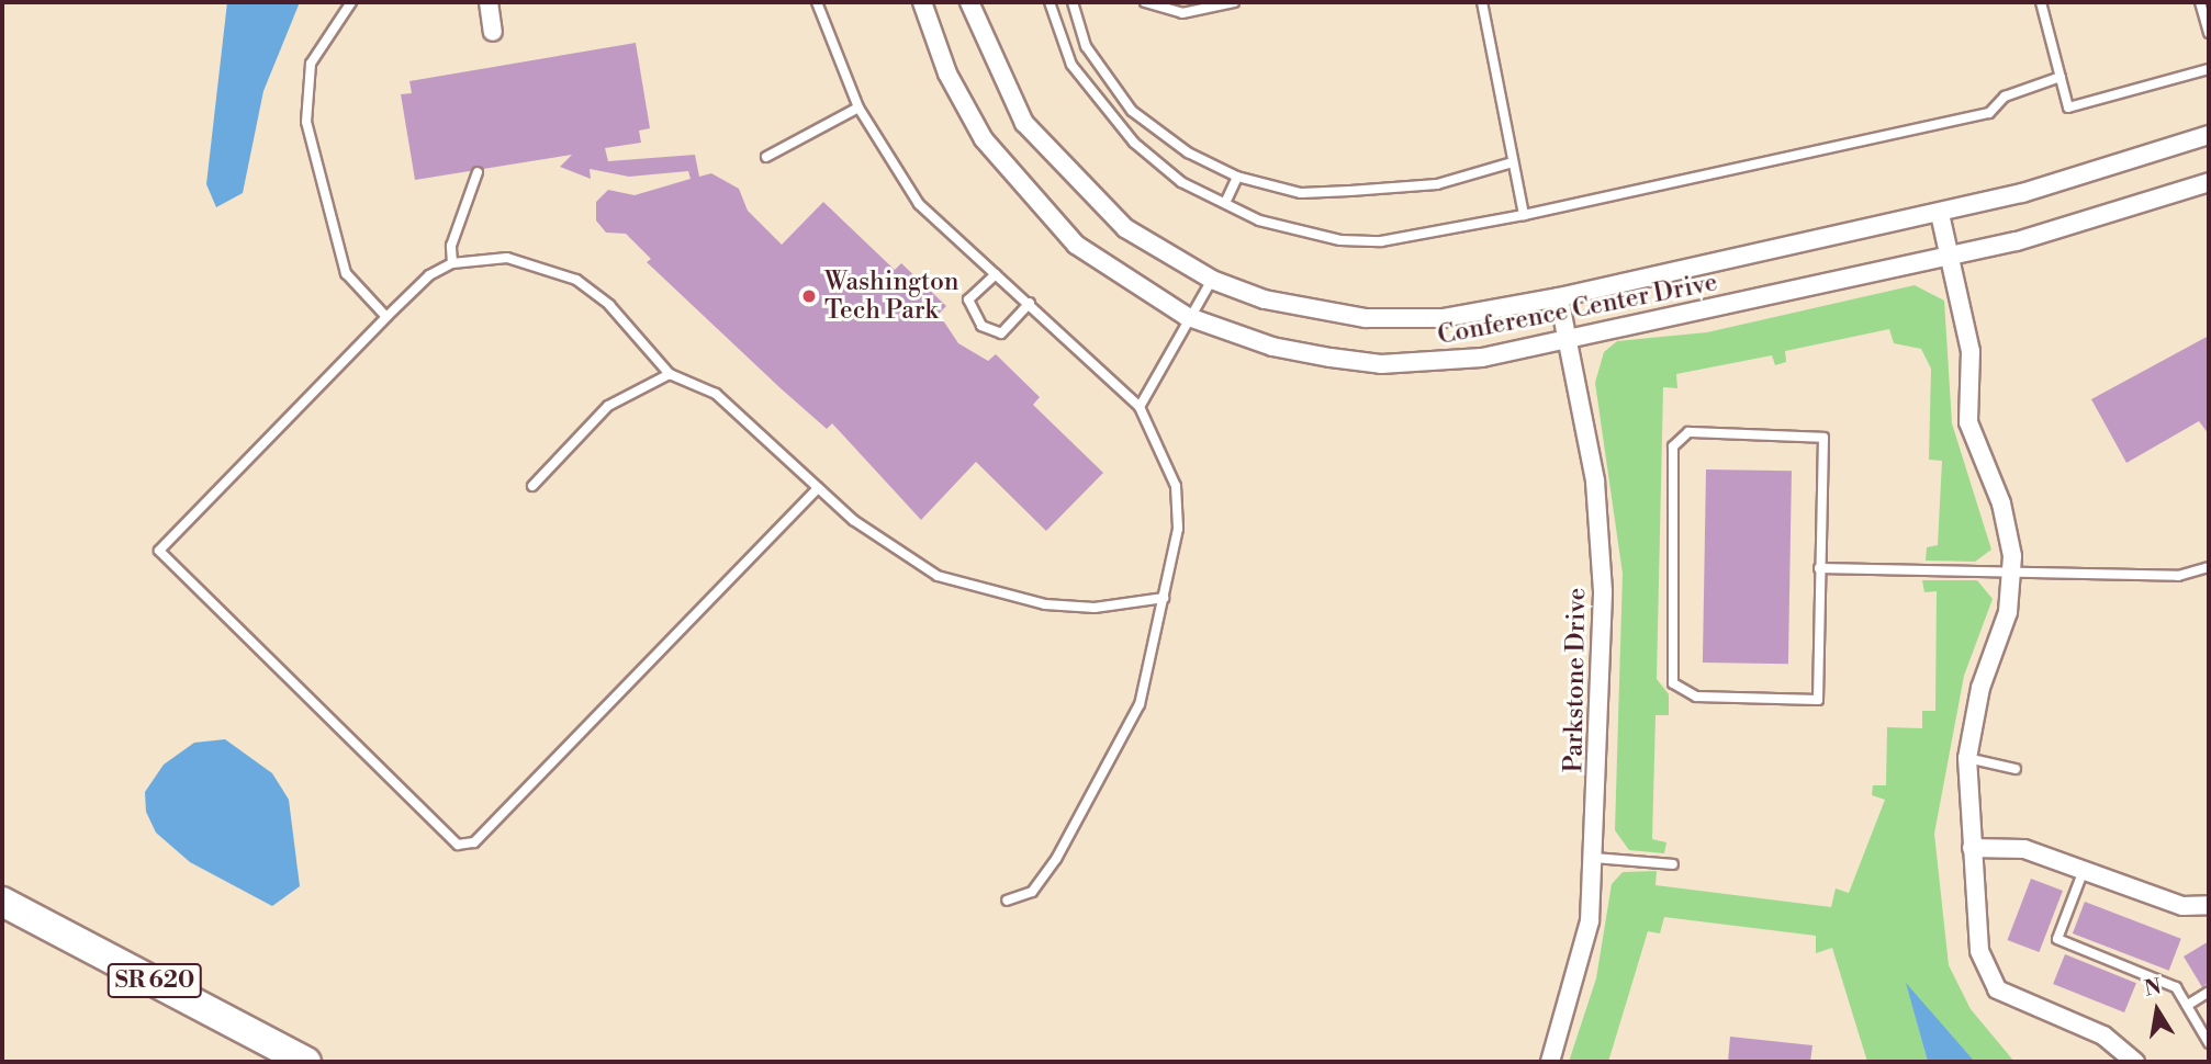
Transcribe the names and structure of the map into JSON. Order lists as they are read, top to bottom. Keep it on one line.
{"streets":{"main road":["SR 620"],"street":["Conference Center Drive","Parkstone Drive"]},"crossings":[["Conference Center Drive","Parkstone Drive"]],"places":["Washington Tech Park"],"north":"top"}
